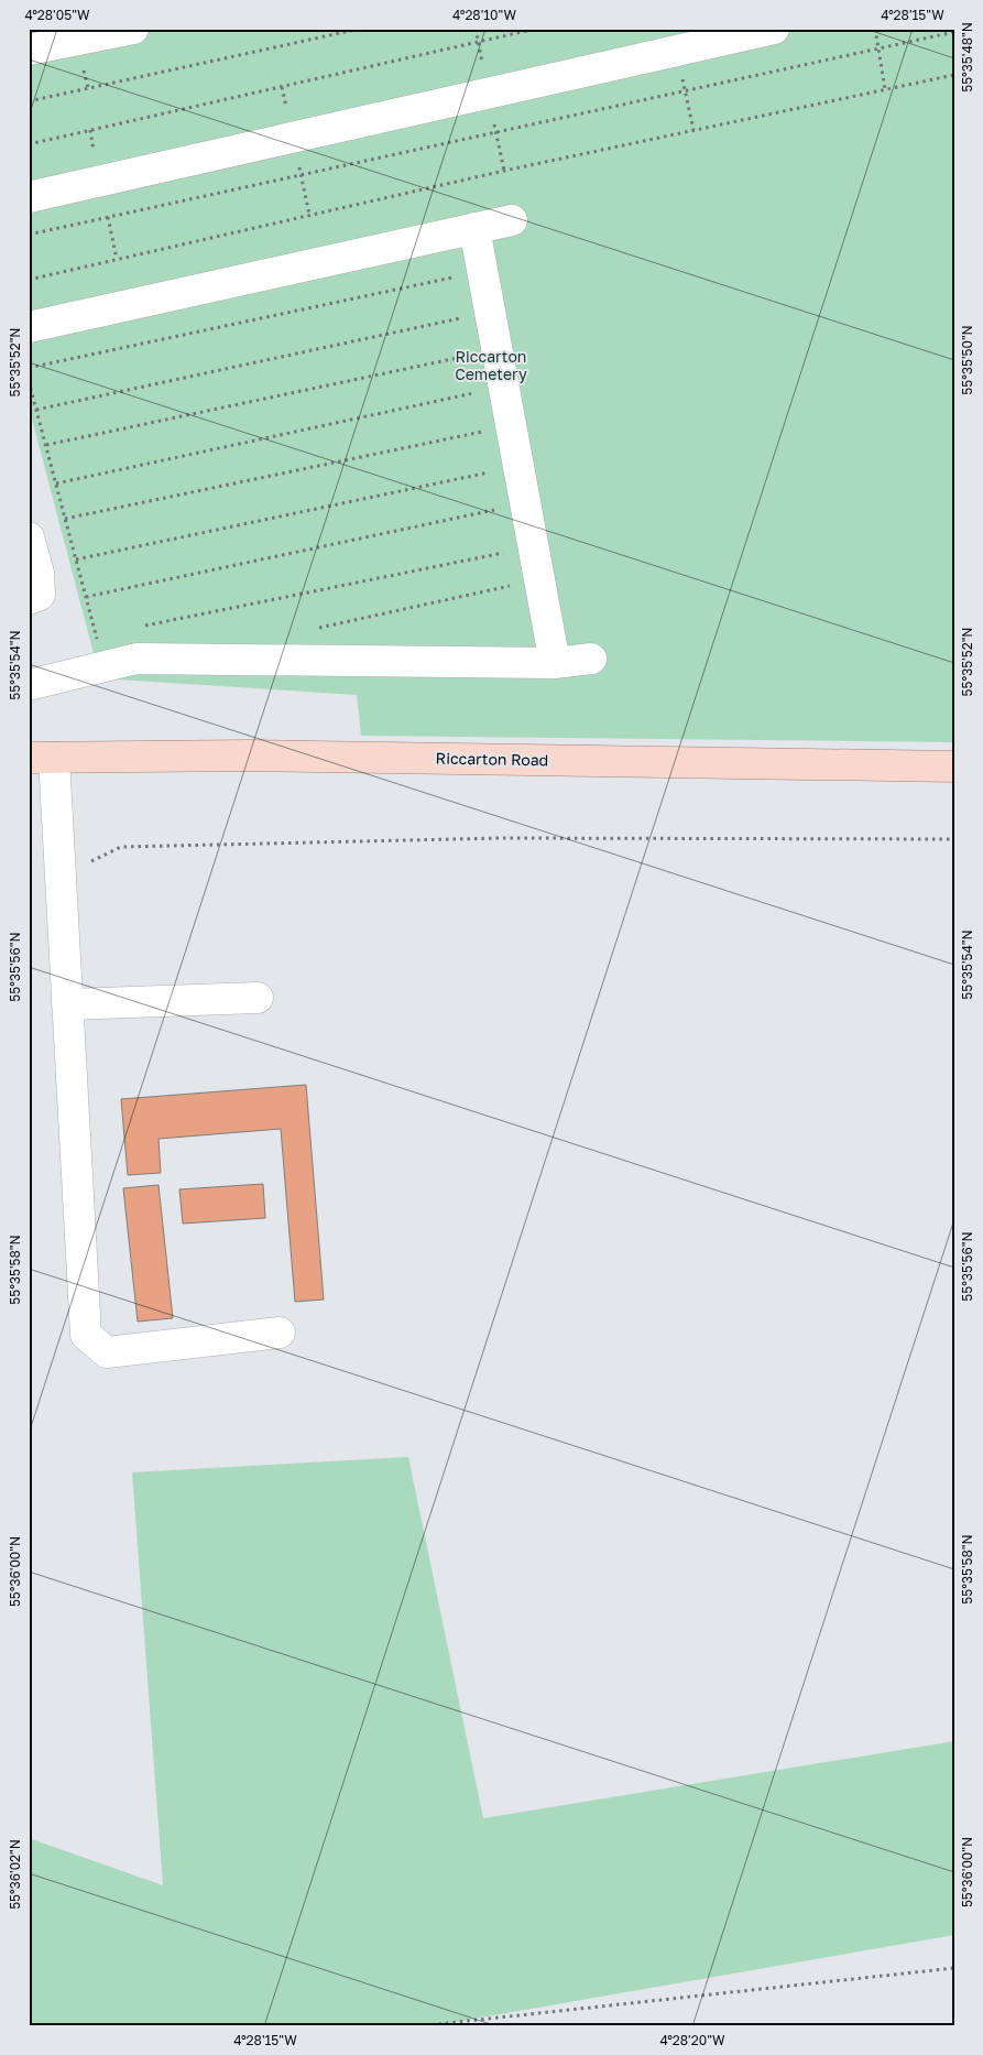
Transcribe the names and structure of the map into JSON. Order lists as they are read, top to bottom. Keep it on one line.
{"streets":{"main road":["Riccarton Road"]},"parks":["Riccarton Cemetery"],"coordinates":["4°28'05\"W","4°28'10\"W","4°28'15\"W","55°35'48\"N","55°35'50\"N","55°35'52\"N","55°35'54\"N","55°35'56\"N","55°35'58\"N","55°36'00\"N","55°36'02\"N","4°28'20\"W"]}
